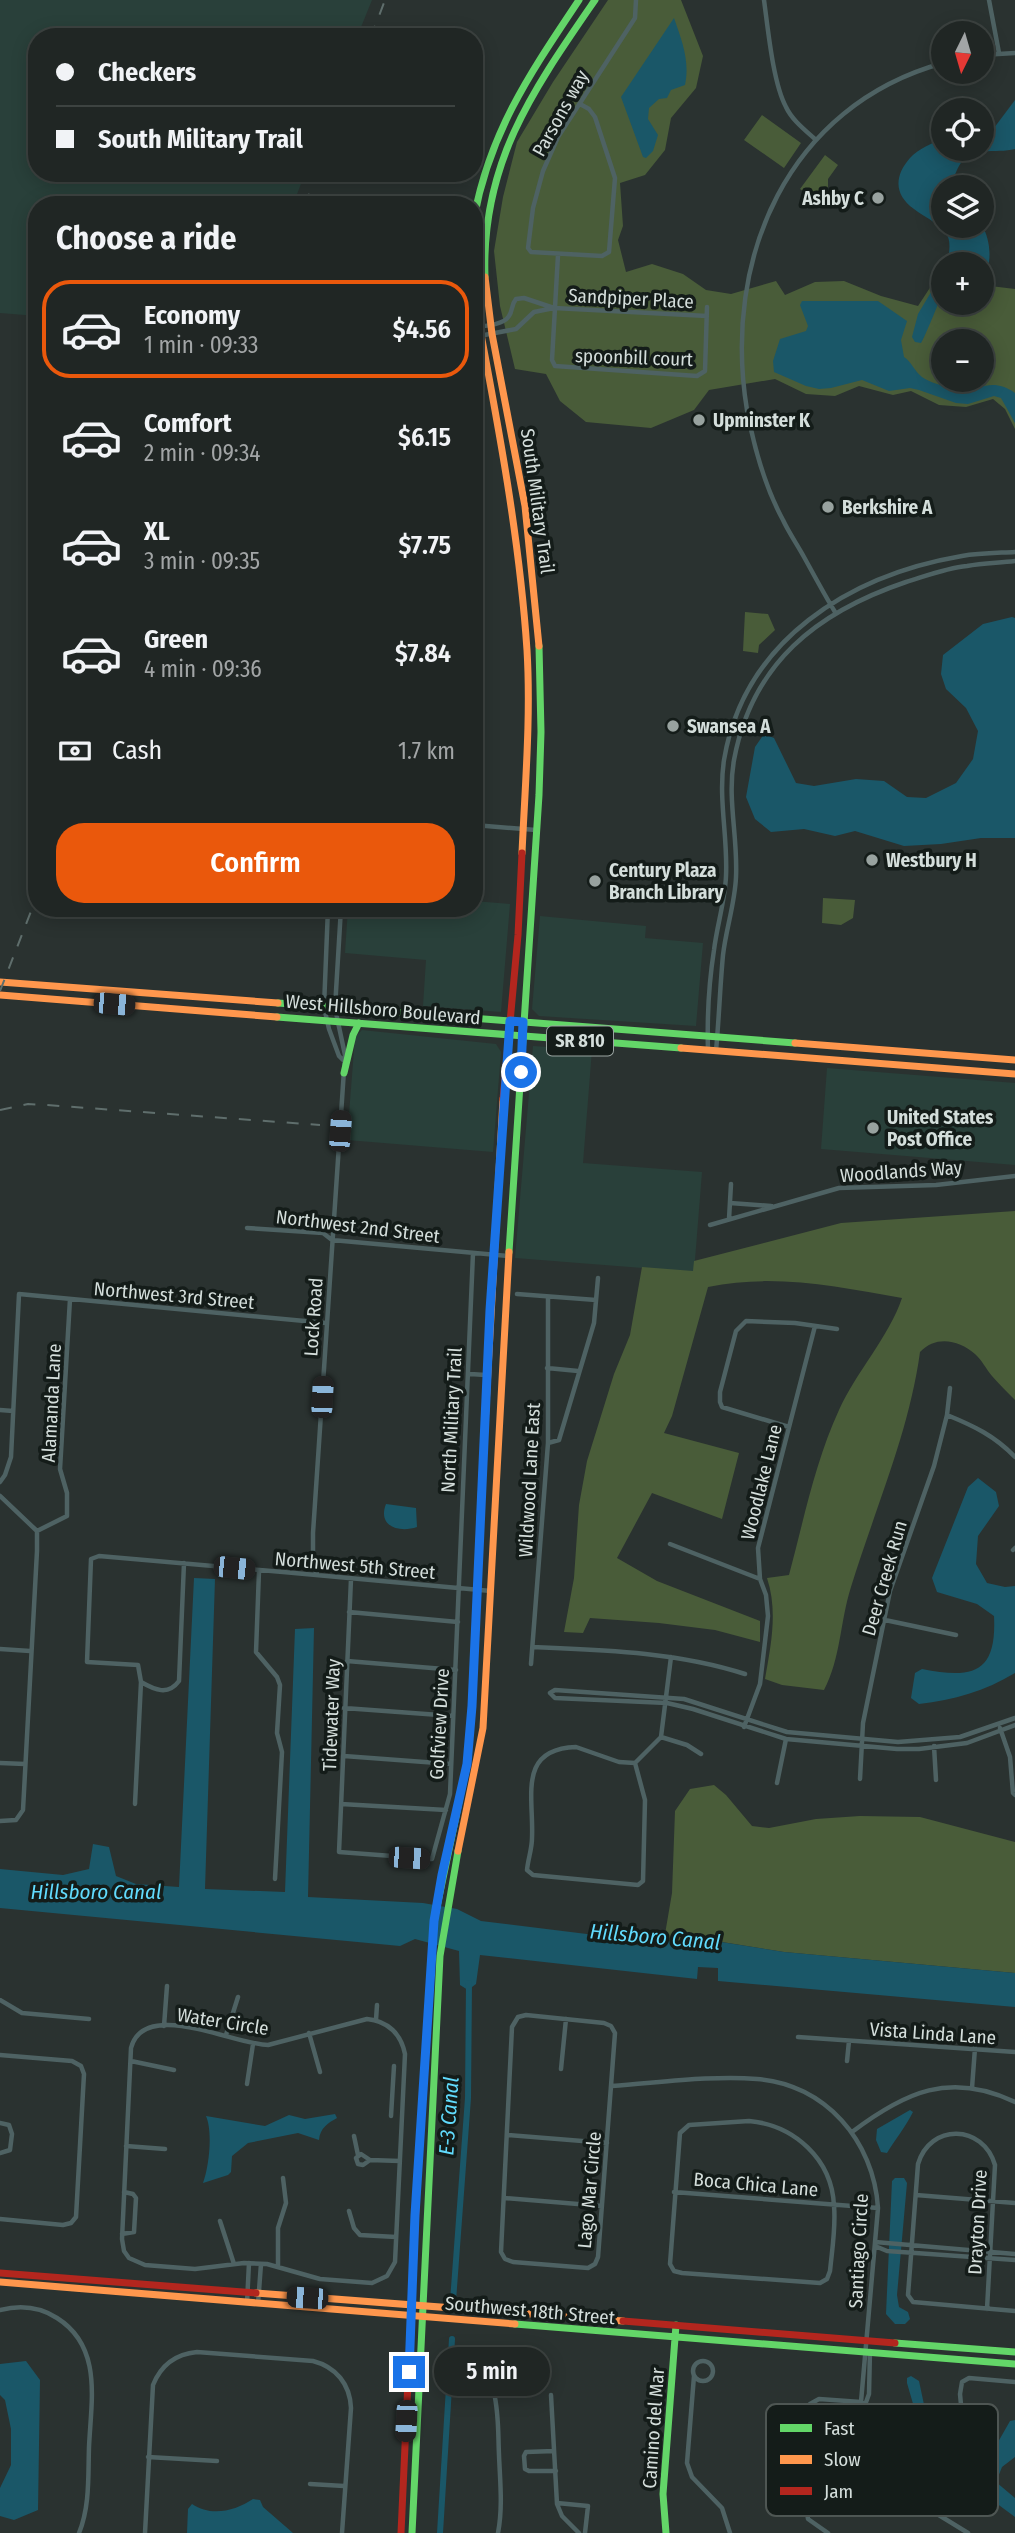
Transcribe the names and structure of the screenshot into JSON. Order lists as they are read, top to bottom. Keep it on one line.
{"streets":{"street":["Parsons way","Sandpiper Place","spoonbill court","South Military Trail","West Hillsboro Boulevard","SR 810","Woodlands Way","Northwest 2nd Street","Northwest 3rd Street","Lock Road","Alamanda Lane","North Military Trail","Wildwood Lane East","Woodlake Lane","Northwest 5th Street","Deer Creek Run","Tidewater Way","Golfview Drive","Water Circle","Vista Linda Lane","Boca Chica Lane","Lago Mar Circle","Drayton Drive","Santiago Circle","Southwest 18th Street","Camino del Mar"]},"crossings":[["Sandpiper Place","spoonbill court"],["Sandpiper Place","South Military Trail"],["South Military Trail","West Hillsboro Boulevard"],["South Military Trail","North Military Trail"],["West Hillsboro Boulevard","Lock Road"],["West Hillsboro Boulevard","North Military Trail"],["Northwest 2nd Street","Lock Road"],["Northwest 2nd Street","North Military Trail"],["Northwest 3rd Street","Lock Road"],["Northwest 3rd Street","Alamanda Lane"],["Lock Road","Northwest 5th Street"],["North Military Trail","Northwest 5th Street"],["North Military Trail","Golfview Drive"],["Northwest 5th Street","Tidewater Way"],["Northwest 5th Street","Golfview Drive"],["Tidewater Way","Golfview Drive"],["Boca Chica Lane","Santiago Circle"],["Lago Mar Circle","Santiago Circle"],["Santiago Circle","Southwest 18th Street"],["Southwest 18th Street","Camino del Mar"]],"water":["Hillsboro Canal","E-3 Canal"],"places":["Ashby C","Upminster K","Berkshire A","Swansea A","Westbury H","Century Plaza Branch Library","United States Post Office"],"legend":["Fast","Slow","Jam"],"north":"bottom","page":{"map_buttons":["+","−"],"banner":["Checkers","South Military Trail"],"heading":"Choose a ride","list":[{"name":"Economy","note":"1 min · 09:33","value":"$4.56"},{"name":"Comfort","note":"2 min · 09:34","value":"$6.15"},{"name":"XL","note":"3 min · 09:35","value":"$7.75"},{"name":"Green","note":"4 min · 09:36","value":"$7.84"}],"pay":["Cash","1.7 km"],"buttons":"Confirm","bubble":"5 min"}}
